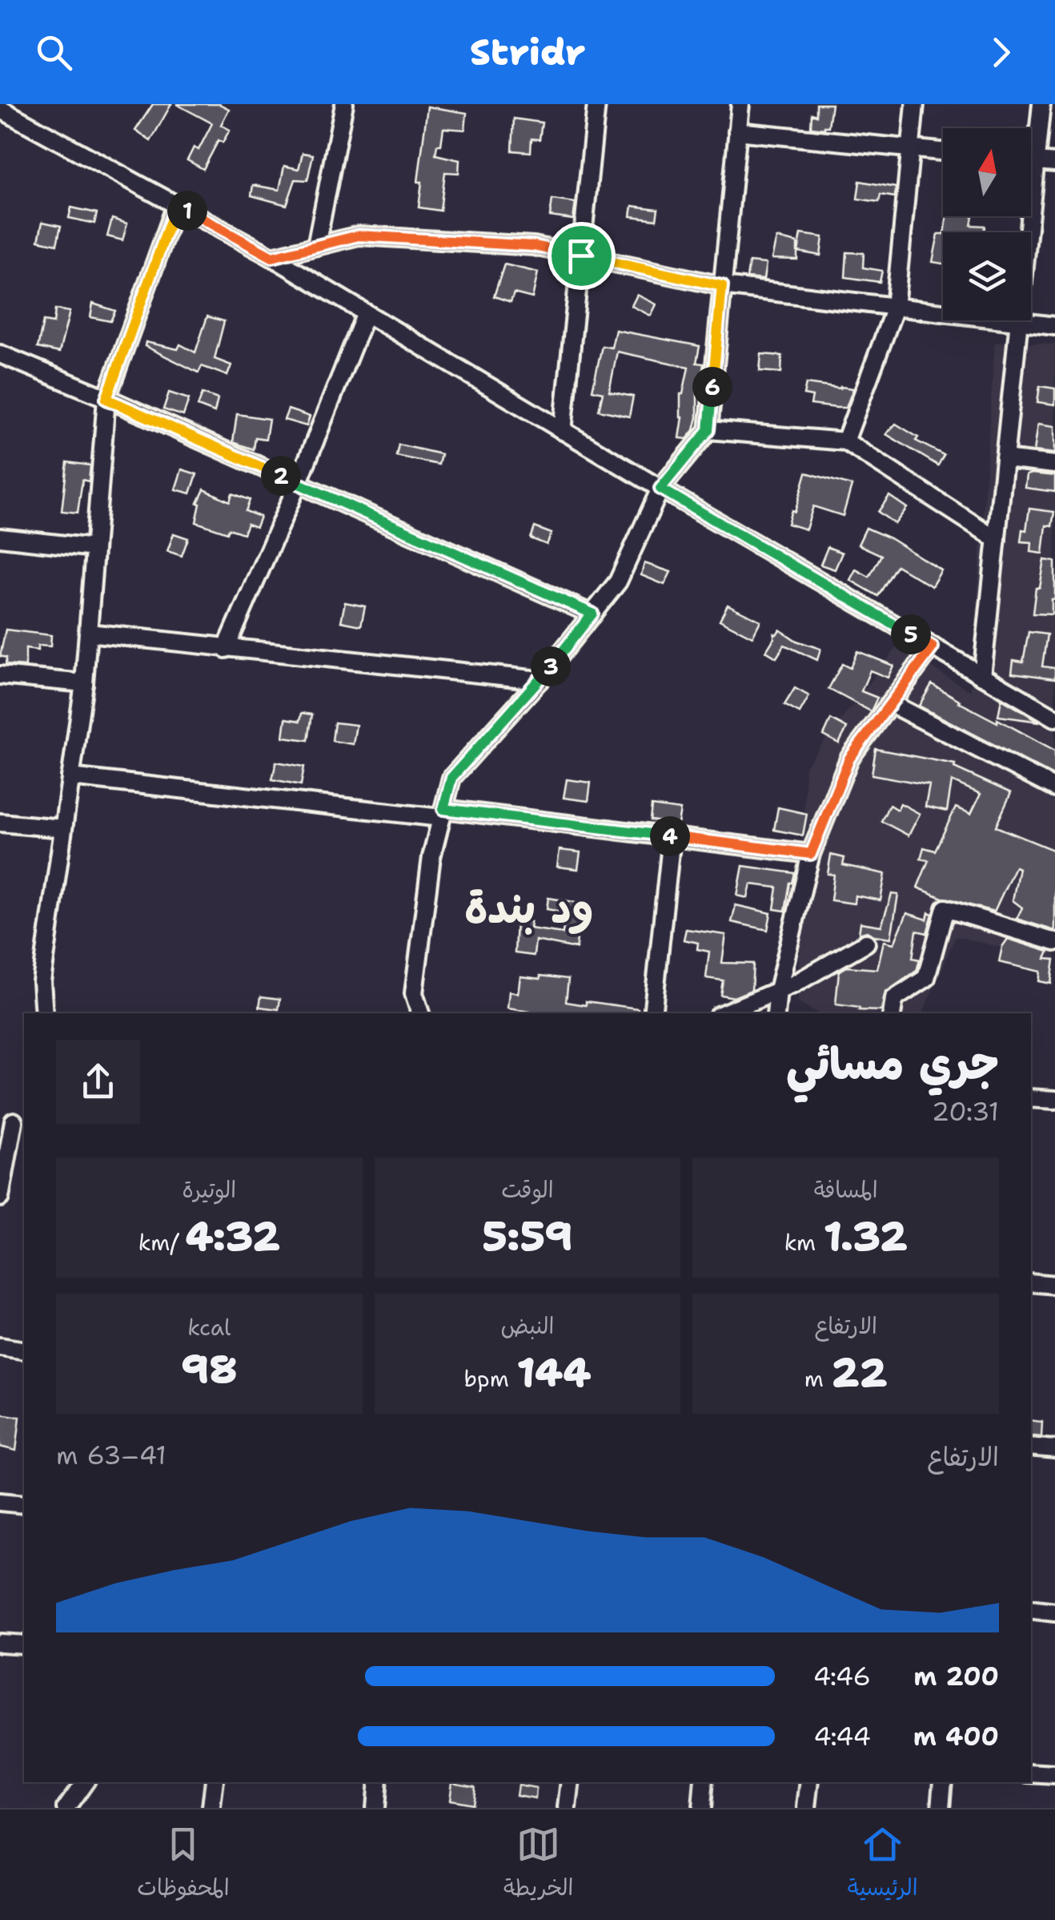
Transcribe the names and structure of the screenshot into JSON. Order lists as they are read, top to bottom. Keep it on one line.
{"districts":["ود بندة"],"north":"top","page":{"header":"Stridr","pins":["1","6","2","5","3","4"],"heading":["جري مسائي","20:31"],"stats":[["المسافة","1.32 km"],["الوقت","5:59"],["الوتيرة","4:32 /km"],["الارتفاع","22 m"],["النبض","144 bpm"],["kcal","98"]],"chart":["الارتفاع","41–63 m"],"list":[{"name":"200 m","note":"4:46"},{"name":"400 m","note":"4:44"}],"tabs":["الرئيسية","الخريطة","المحفوظات"]}}
